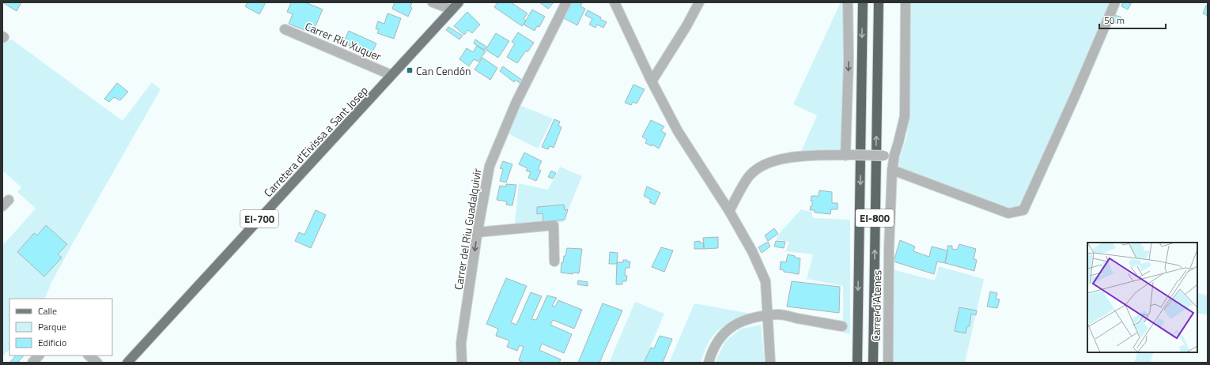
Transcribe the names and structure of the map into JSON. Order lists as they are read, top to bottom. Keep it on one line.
{"streets":{"highway":["EI-800"],"main road":["Carretera d'Eivissa a Sant Josep","EI-700"],"street":["Carrer Riu Xuquer","Carrer del Riu Guadalquivir","Carrer d'Atenes"]},"crossings":[["Carrer Riu Xuquer","Carretera d'Eivissa a Sant Josep"],["Carrer Riu Xuquer","EI-700"],["Carretera d'Eivissa a Sant Josep","EI-700"]],"places":{"transit":["Can Cendón"]},"legend":["Calle","Parque","Edificio"],"scale_bar":"50 m"}
